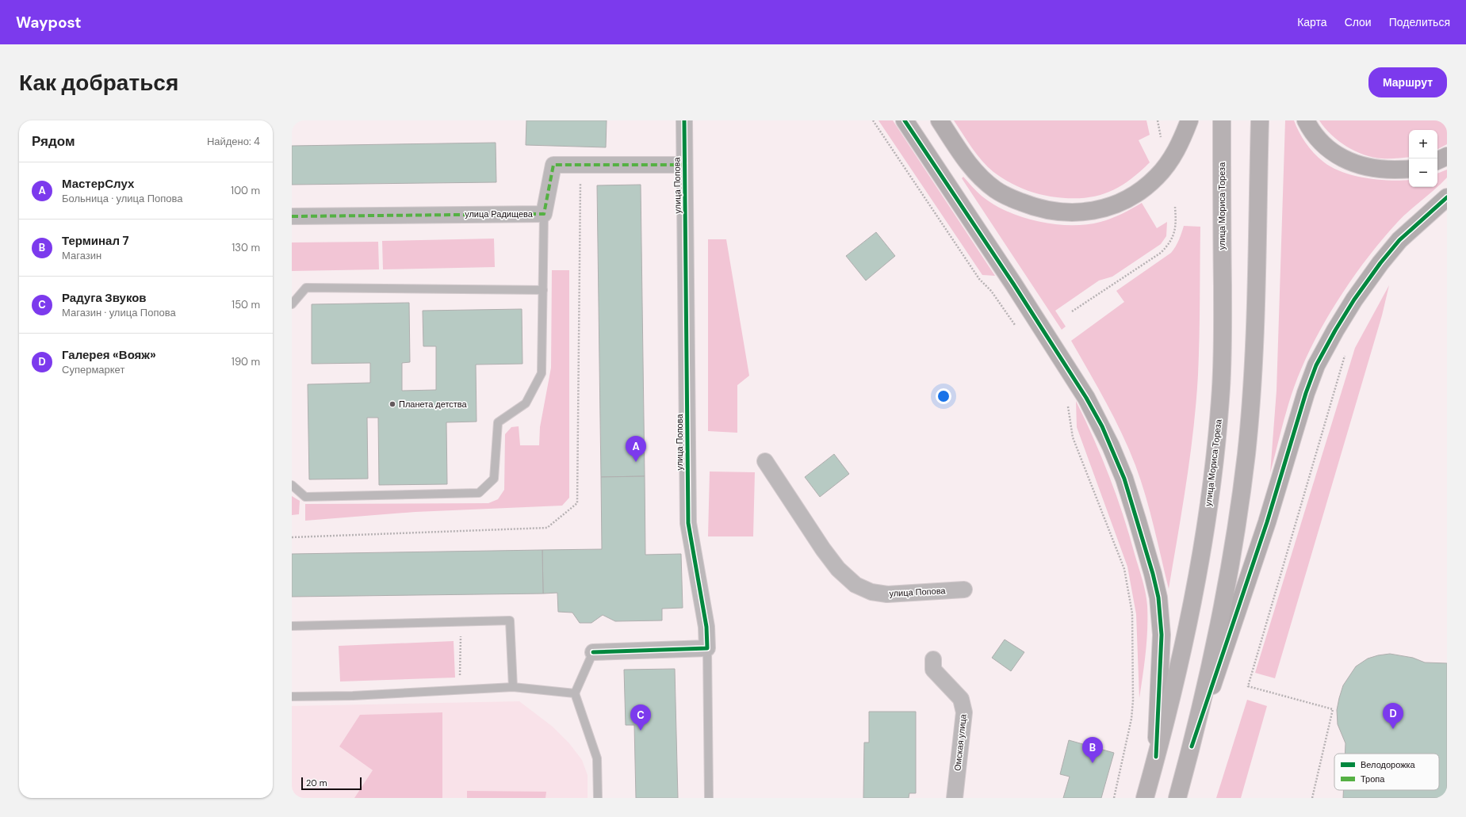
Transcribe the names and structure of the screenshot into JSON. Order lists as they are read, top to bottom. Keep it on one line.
{"streets":{"main road":["улица Мориса Тореза"],"street":["улица Попова","улица Радищева","Омская улица"]},"crossings":[["улица Попова","улица Радищева"]],"places":["Планета детства"],"legend":["Велодорожка","Тропа"],"scale_bar":"20 m","page":{"header":"Waypost","nav":["Карта","Слои","Поделиться"],"buttons":"Маршрут","title":"Как добраться","heading":["Рядом","Найдено: 4"],"map_buttons":["+","−"],"list":[{"mark":"A","name":"МастерСлух","note":"Больница · улица Попова","value":"100 m"},{"mark":"B","name":"Терминал 7","note":"Магазин","value":"130 m"},{"mark":"C","name":"Радуга Звуков","note":"Магазин · улица Попова","value":"150 m"},{"mark":"D","name":"Галерея «Вояж»","note":"Супермаркет","value":"190 m"}],"pins":["A","D","C","B"],"scale":"20 m"}}
